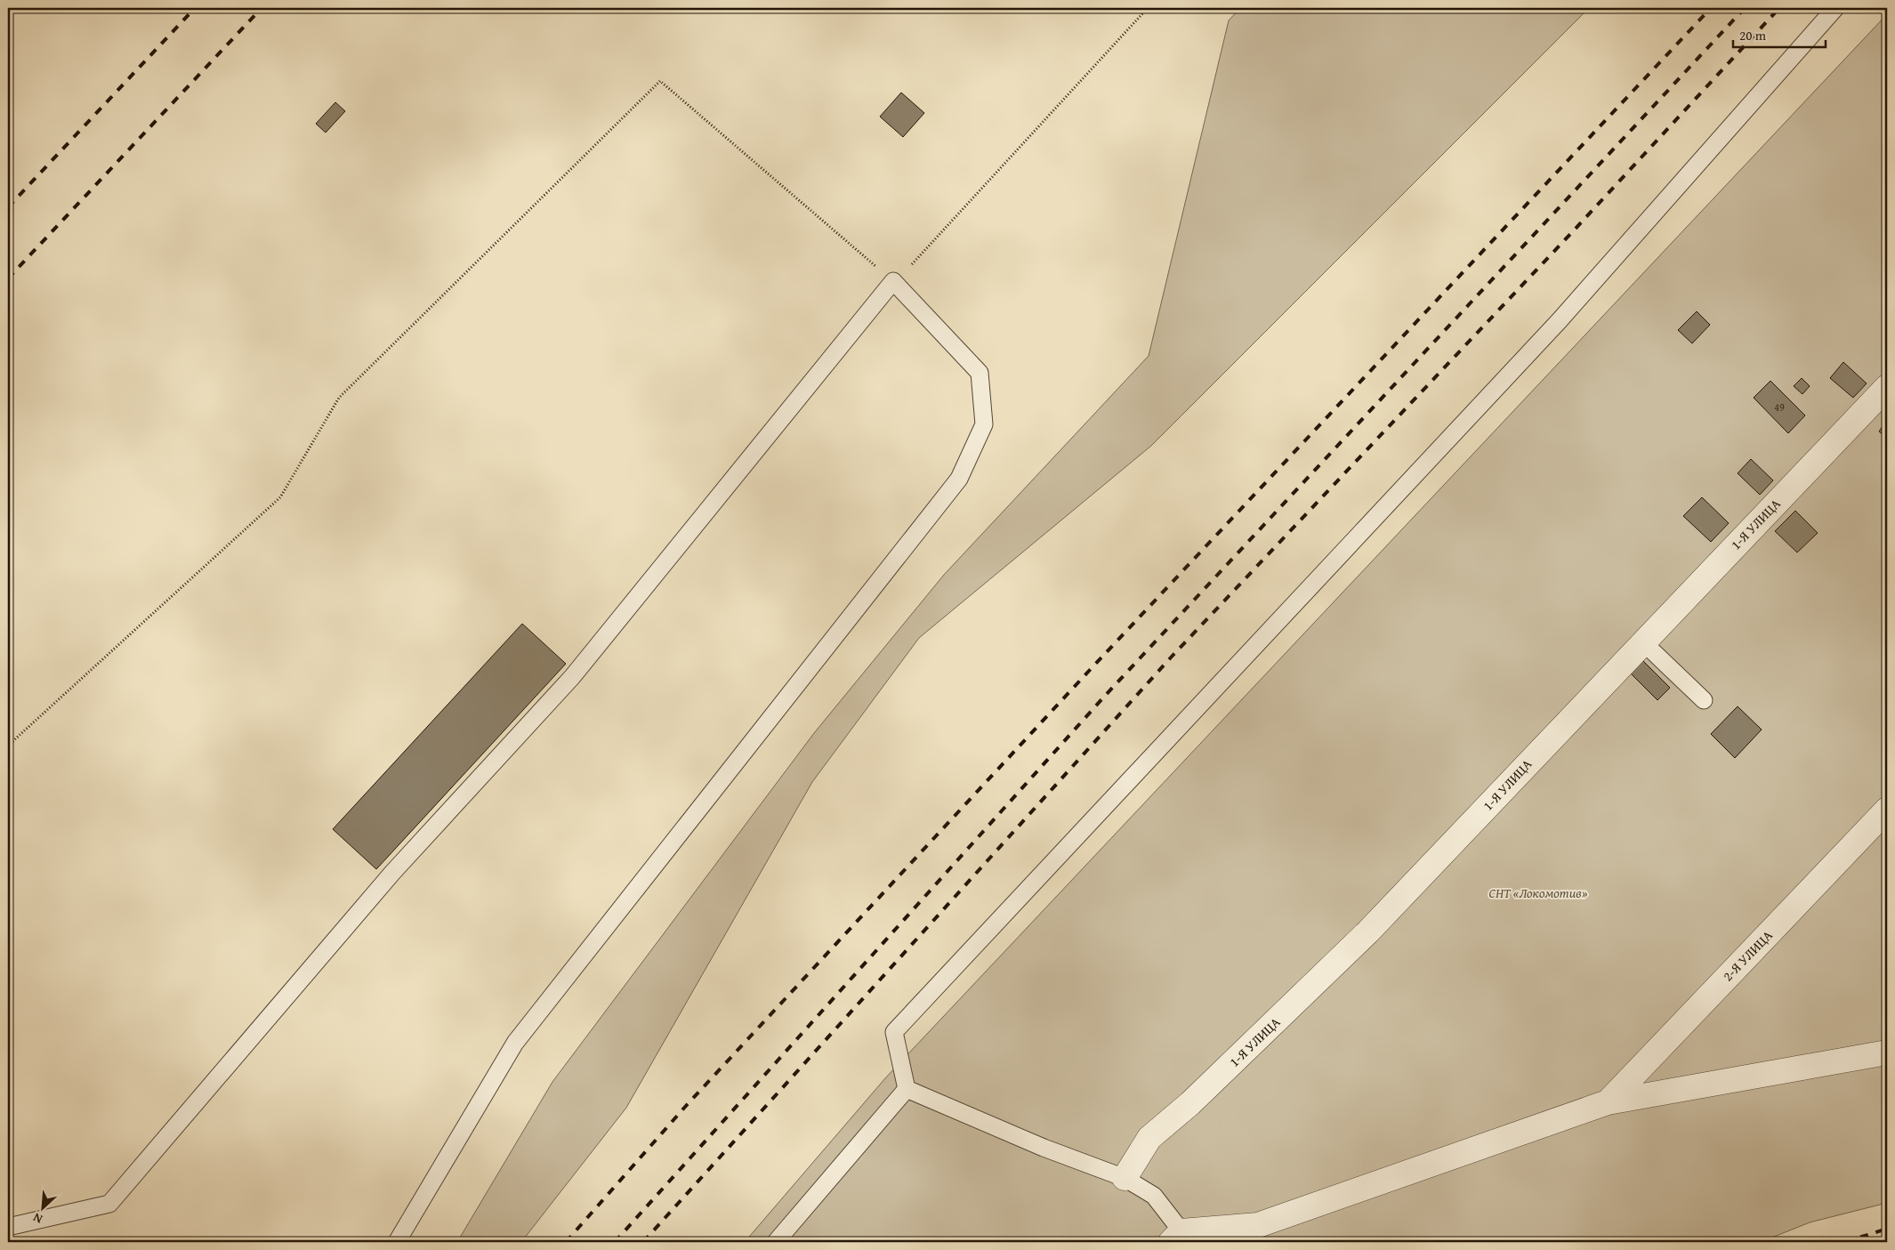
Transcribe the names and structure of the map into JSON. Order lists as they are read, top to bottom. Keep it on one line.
{"streets":{"street":["1-Я УЛИЦА","2-Я УЛИЦА"]},"parks":["СНТ «Локомотив»"],"house_numbers":["49"],"scale_bar":"20 m","north":"bottom left"}
